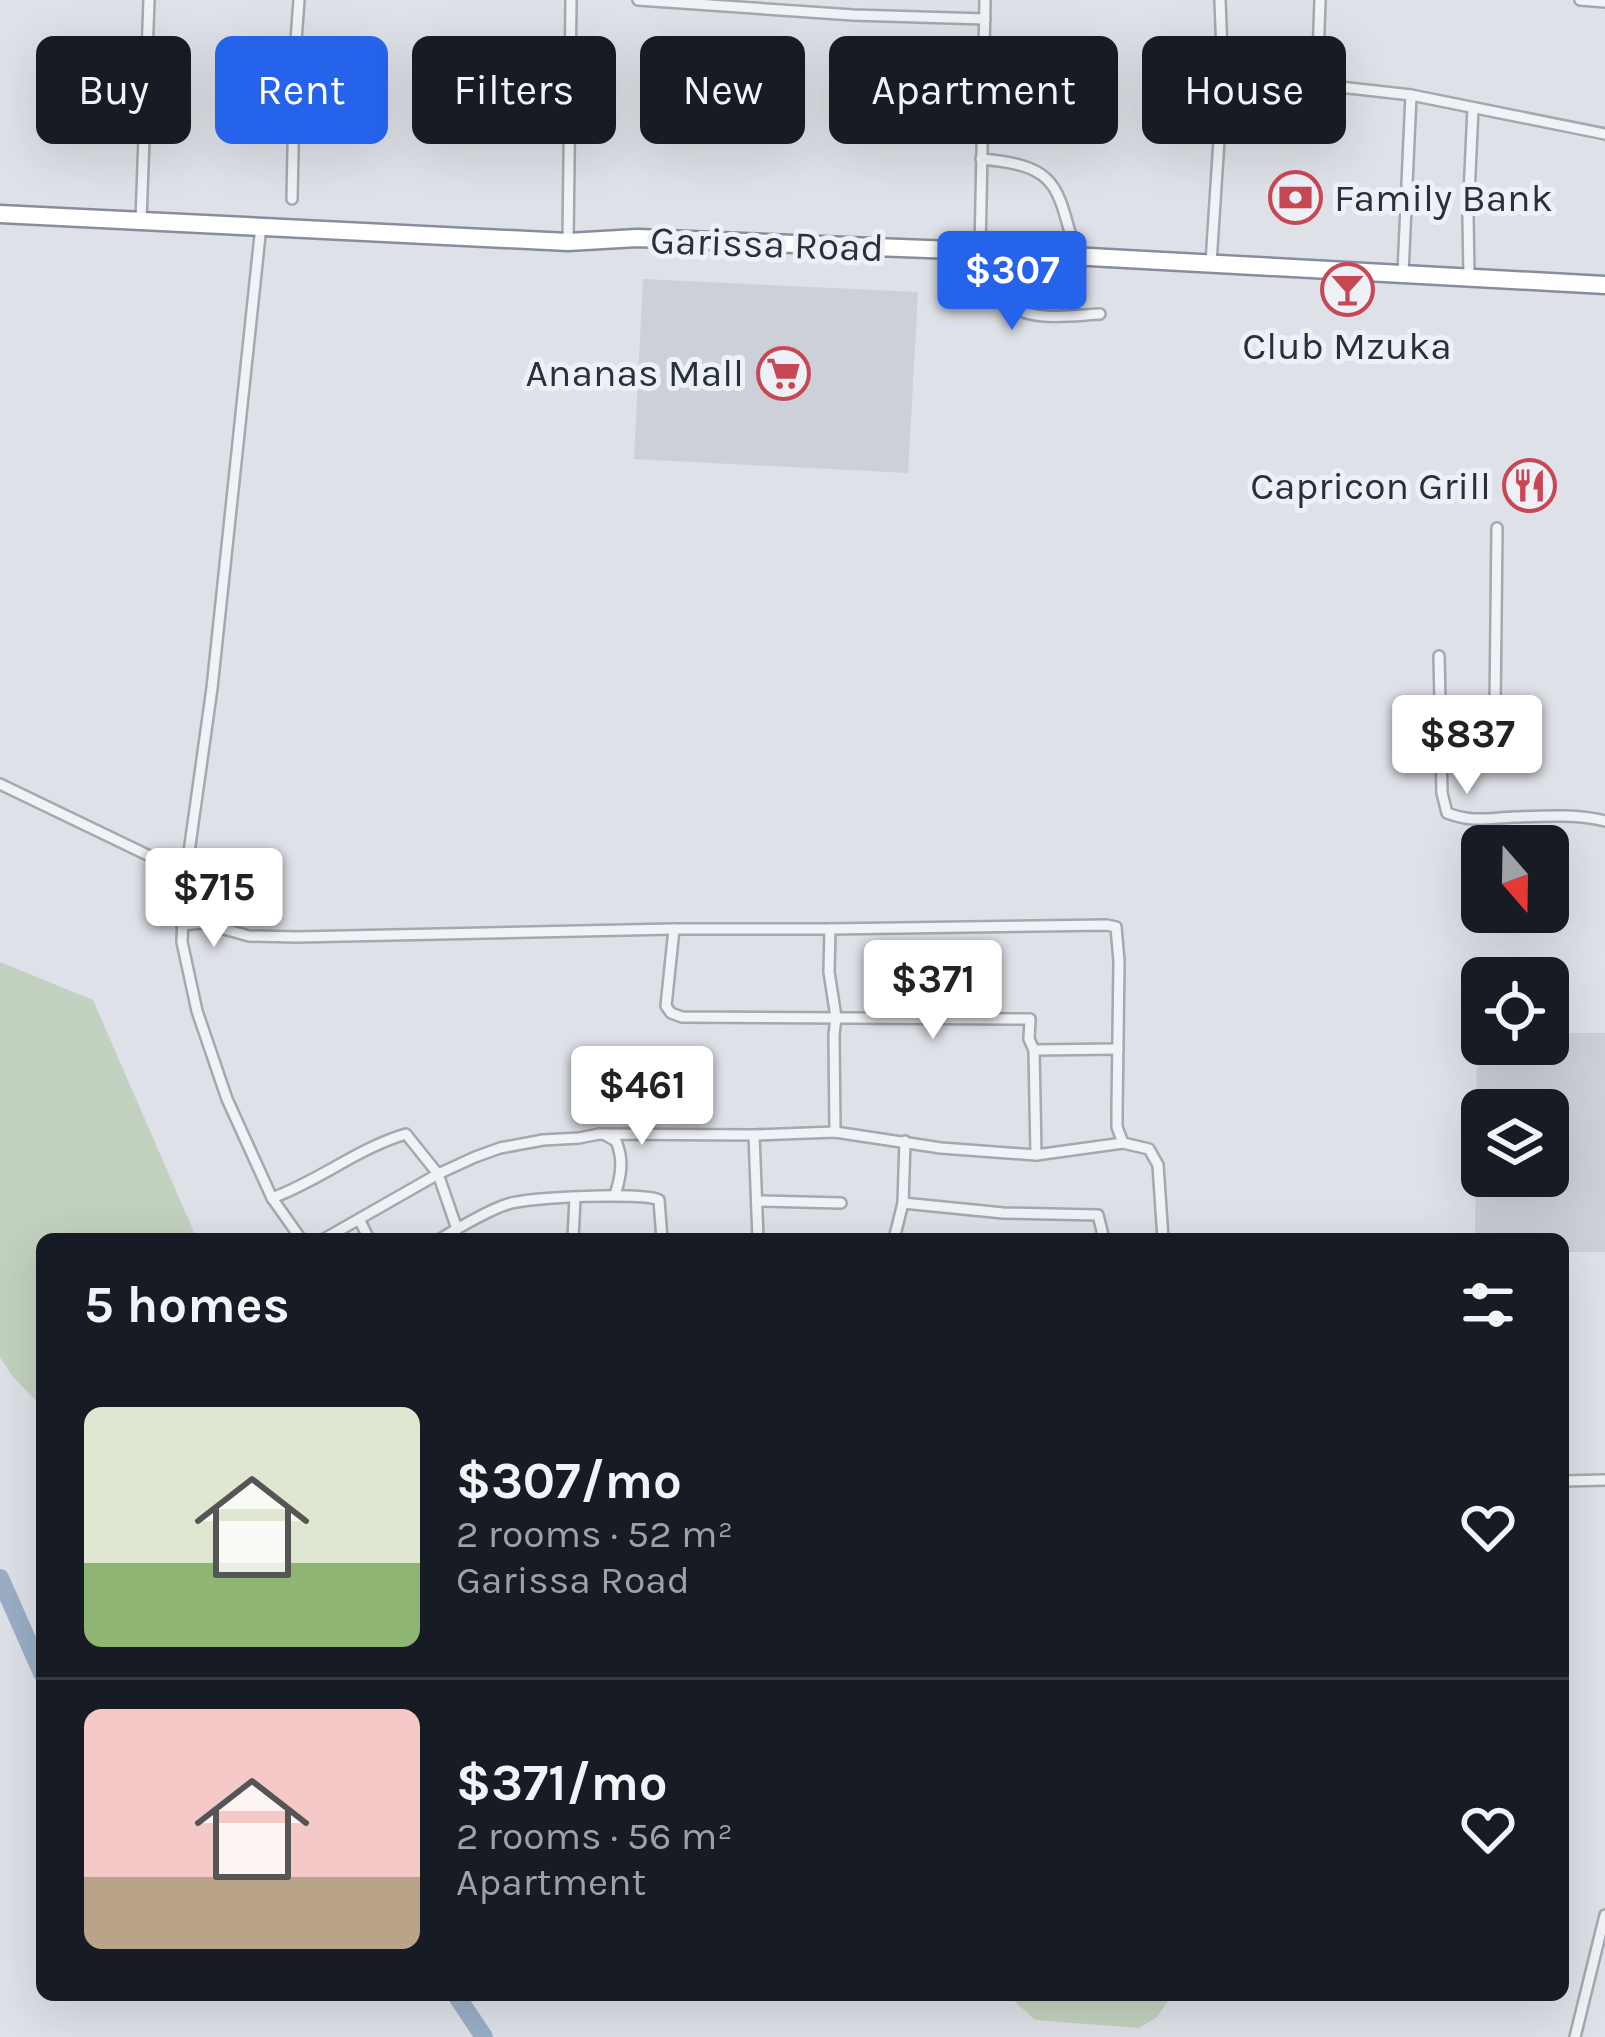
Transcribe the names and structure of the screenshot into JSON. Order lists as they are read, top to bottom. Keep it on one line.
{"streets":{"highway":["Garissa Road"]},"places":{"bank":["Family Bank"],"bar":["Club Mzuka"],"supermarket":["Ananas Mall"],"restaurant":["Capricon Grill"]},"north":"bottom","page":{"chip":["Buy","Rent","Filters","New","Apartment","House"],"price":["$307","$837","$715","$371","$461"],"heading":"5 homes","list":[{"name":"$307/mo","note":"2 rooms · 52 m² · Garissa Road"},{"name":"$371/mo","note":"2 rooms · 56 m² · Apartment"}]}}
